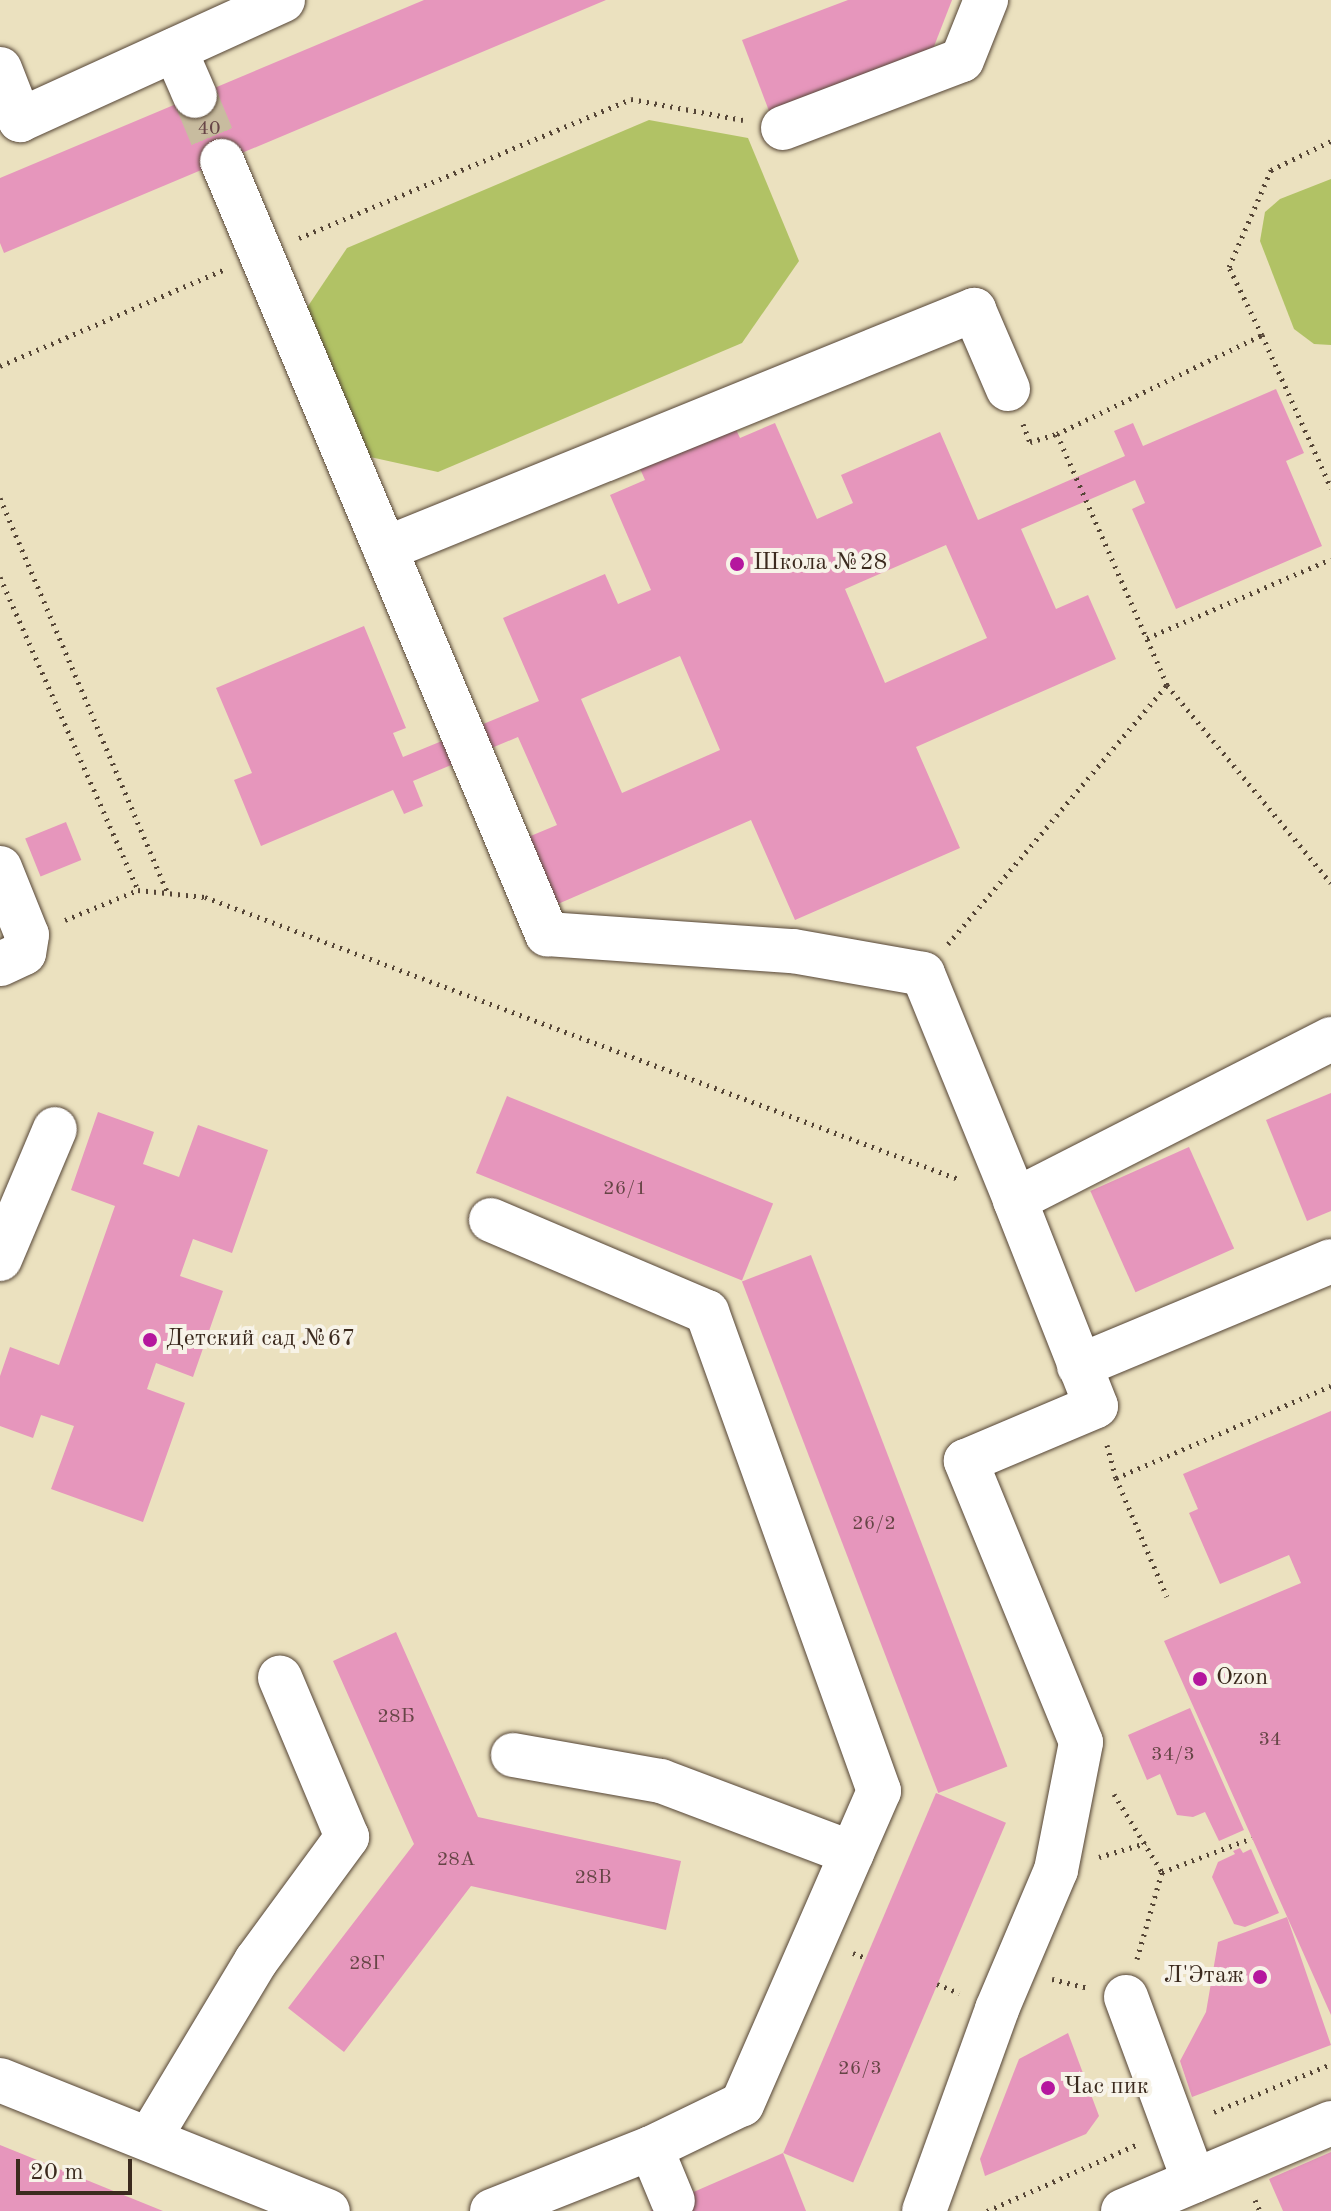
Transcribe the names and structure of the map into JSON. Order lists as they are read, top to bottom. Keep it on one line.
{"places":["Школа №28","Детский сад №67","Ozon","Л'Этаж","Час пик"],"house_numbers":["40","26/1","26/2","28Б","34","34/3","28А","28В","28Г","26/3"],"scale_bar":"20 m"}
